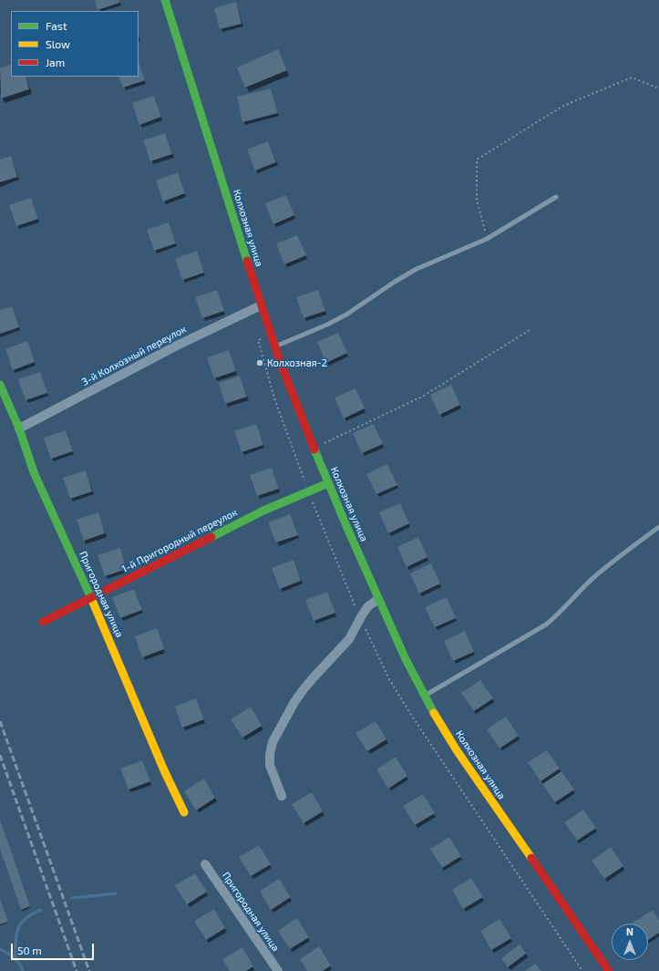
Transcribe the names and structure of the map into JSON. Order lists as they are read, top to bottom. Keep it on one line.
{"streets":{"main road":["Колхозная улица","1-й Пригородный переулок","Пригородная улица"],"street":["3-й Колхозный переулок"]},"crossings":[["Колхозная улица","3-й Колхозный переулок"],["Колхозная улица","1-й Пригородный переулок"],["3-й Колхозный переулок","Пригородная улица"],["1-й Пригородный переулок","Пригородная улица"]],"places":["Колхозная-2"],"legend":["Fast","Slow","Jam"],"scale_bar":"50 m","north":"top"}
